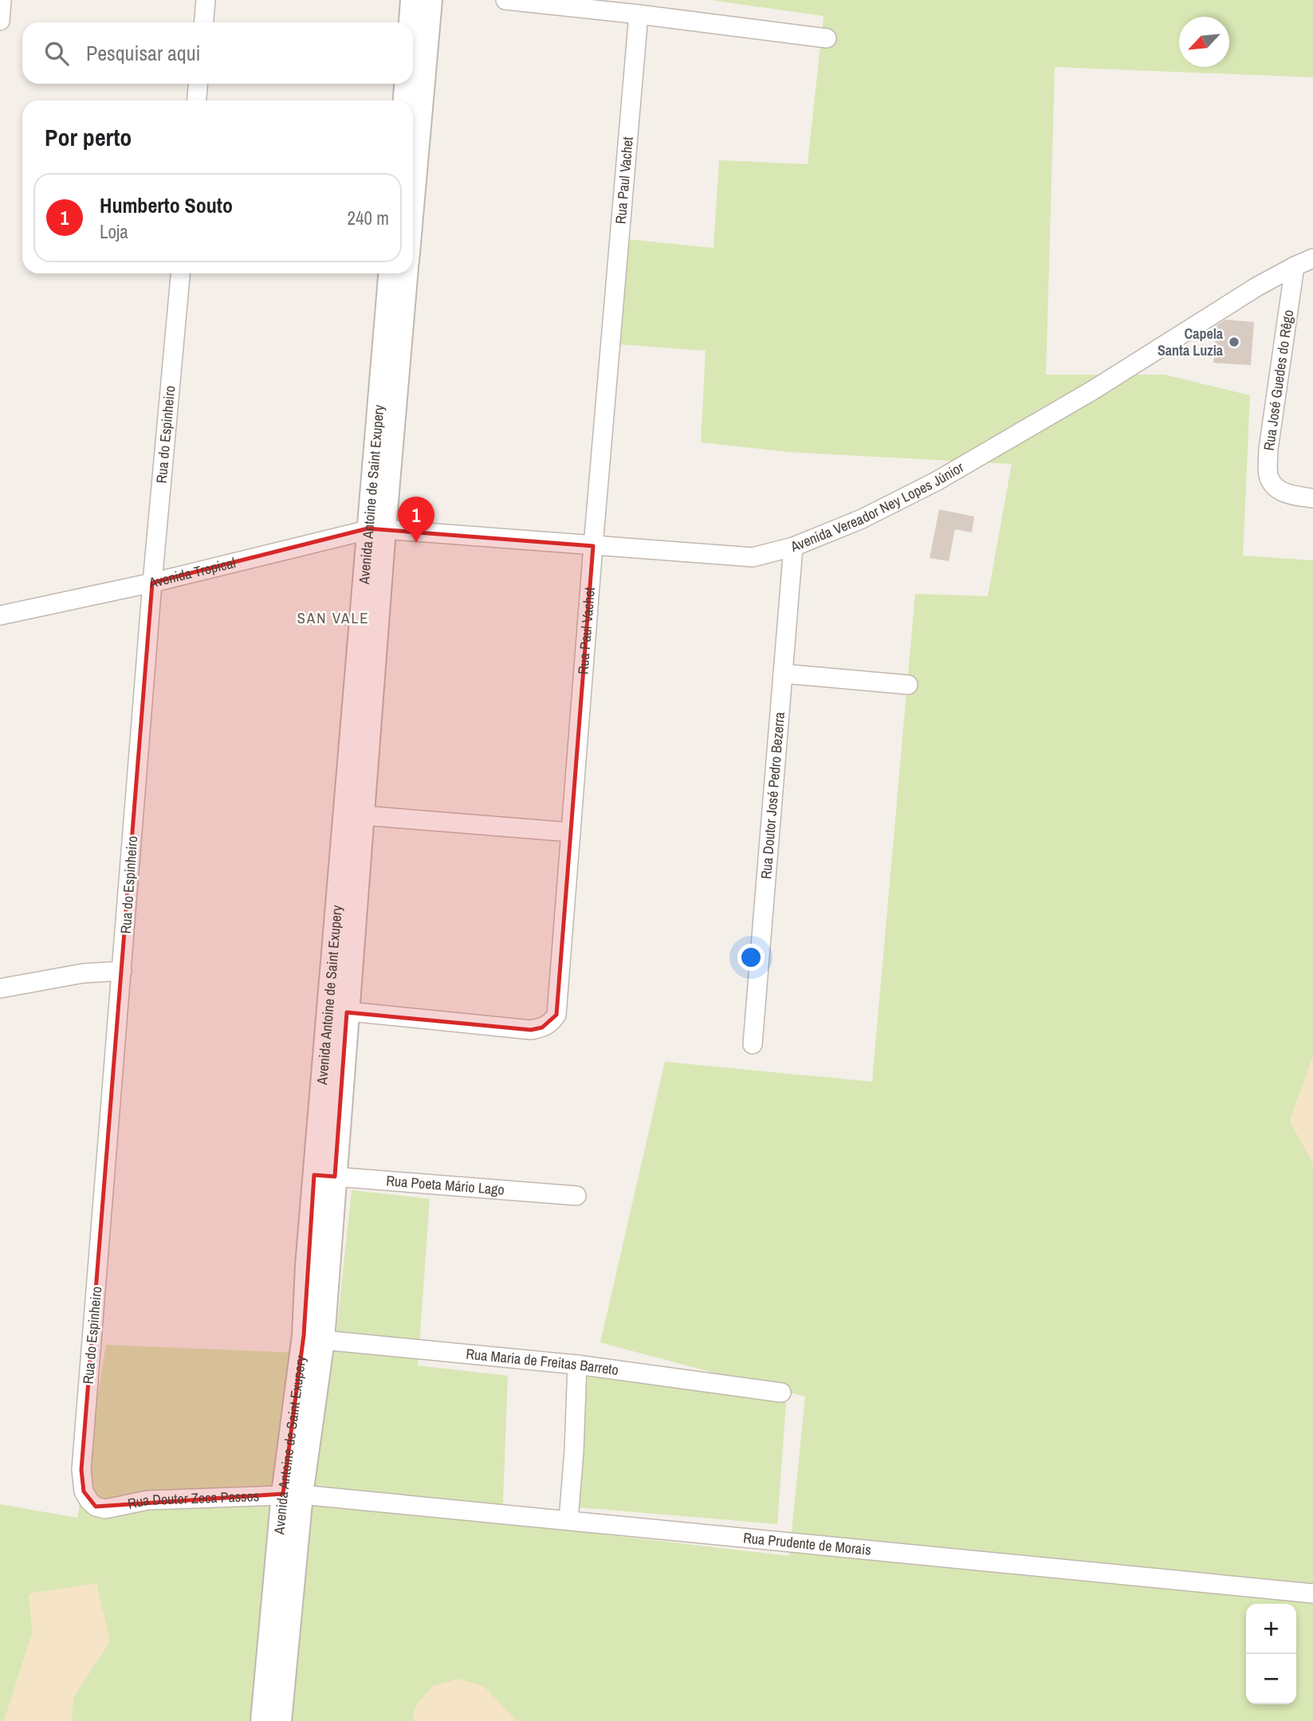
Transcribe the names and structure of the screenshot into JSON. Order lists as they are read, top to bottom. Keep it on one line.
{"streets":{"street":["Rua Paul Vachet","Rua José Guedes do Rêgo","Rua do Espinheiro","Avenida Antoine de Saint Exupery","Avenida Vereador Ney Lopes Júnior","Avenida Tropical","Rua Doutor José Pedro Bezerra","Rua Poeta Mário Lago","Rua Maria de Freitas Barreto","Rua Doutor Zeca Passos","Rua Prudente de Morais"]},"crossings":[["Rua Paul Vachet","Avenida Antoine de Saint Exupery"],["Rua Paul Vachet","Avenida Vereador Ney Lopes Júnior"],["Rua José Guedes do Rêgo","Avenida Vereador Ney Lopes Júnior"],["Rua do Espinheiro","Avenida Tropical"],["Rua do Espinheiro","Rua Doutor Zeca Passos"],["Avenida Antoine de Saint Exupery","Avenida Vereador Ney Lopes Júnior"],["Avenida Antoine de Saint Exupery","Avenida Tropical"],["Avenida Antoine de Saint Exupery","Rua Poeta Mário Lago"],["Avenida Antoine de Saint Exupery","Rua Maria de Freitas Barreto"],["Avenida Antoine de Saint Exupery","Rua Doutor Zeca Passos"],["Avenida Antoine de Saint Exupery","Rua Prudente de Morais"],["Avenida Vereador Ney Lopes Júnior","Avenida Tropical"],["Avenida Vereador Ney Lopes Júnior","Rua Doutor José Pedro Bezerra"],["Rua Doutor Zeca Passos","Rua Prudente de Morais"]],"districts":["SAN VALE"],"places":["Capela Santa Luzia"],"north":"bottom left","page":{"search":"Pesquisar aqui","heading":"Por perto","list":[{"mark":"1","name":"Humberto Souto","note":"Loja","value":"240 m"}],"pins":"1","map_buttons":["+","−"]}}
